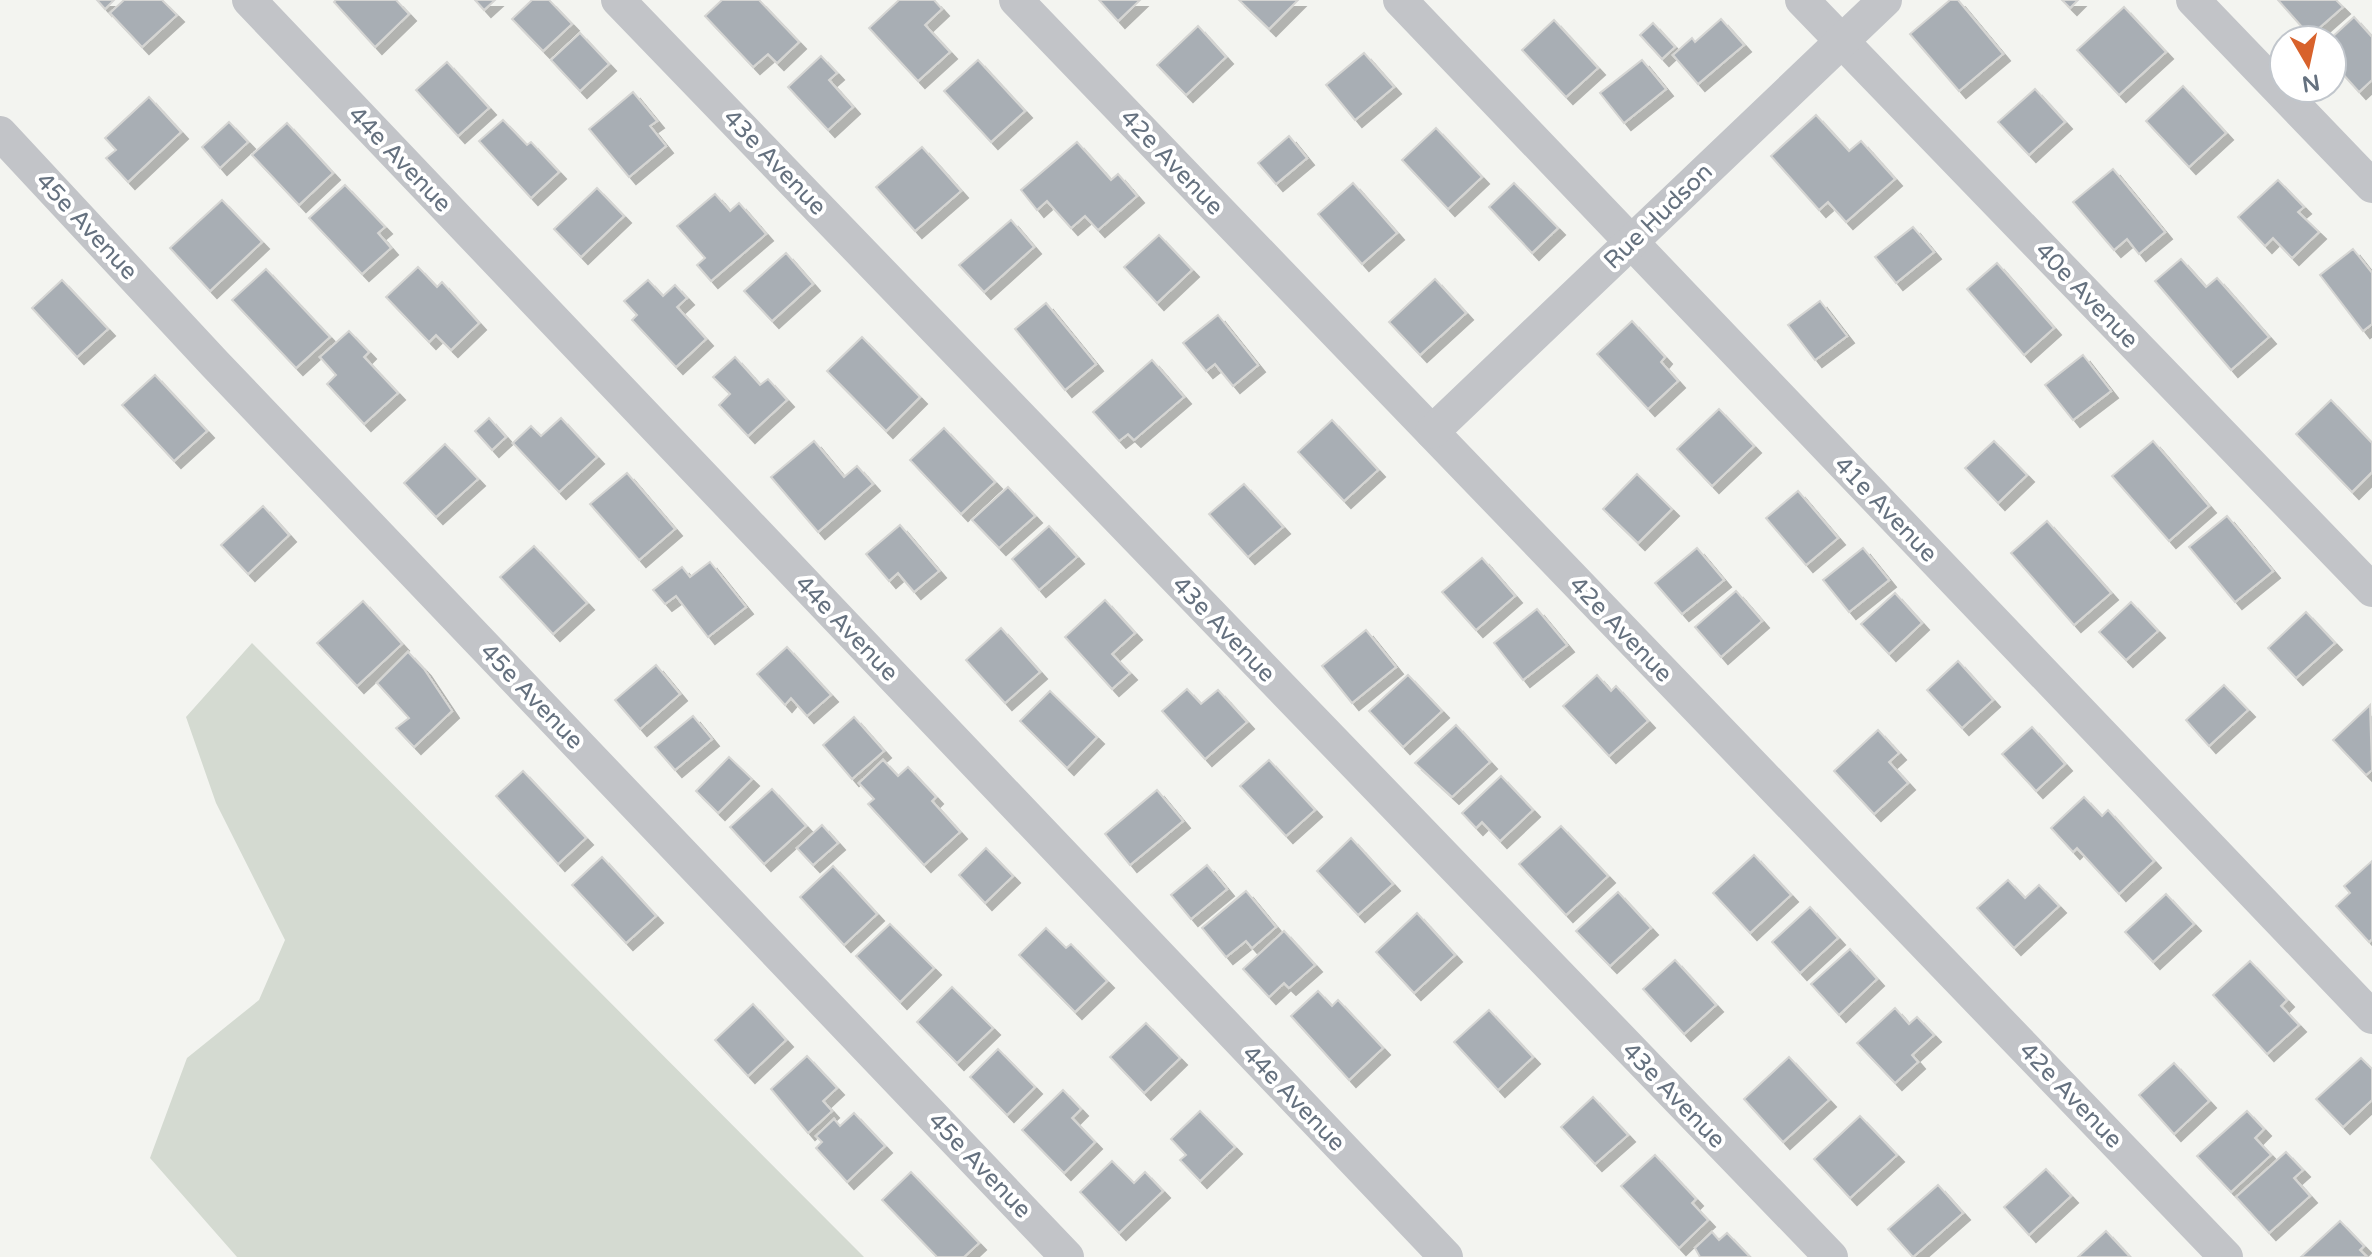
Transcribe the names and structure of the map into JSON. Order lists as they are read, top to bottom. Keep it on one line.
{"streets":{"street":["44e Avenue","43e Avenue","42e Avenue","Rue Hudson","45e Avenue","40e Avenue","41e Avenue"]},"crossings":[["42e Avenue","Rue Hudson"],["Rue Hudson","40e Avenue"],["Rue Hudson","41e Avenue"]],"north":"bottom"}
